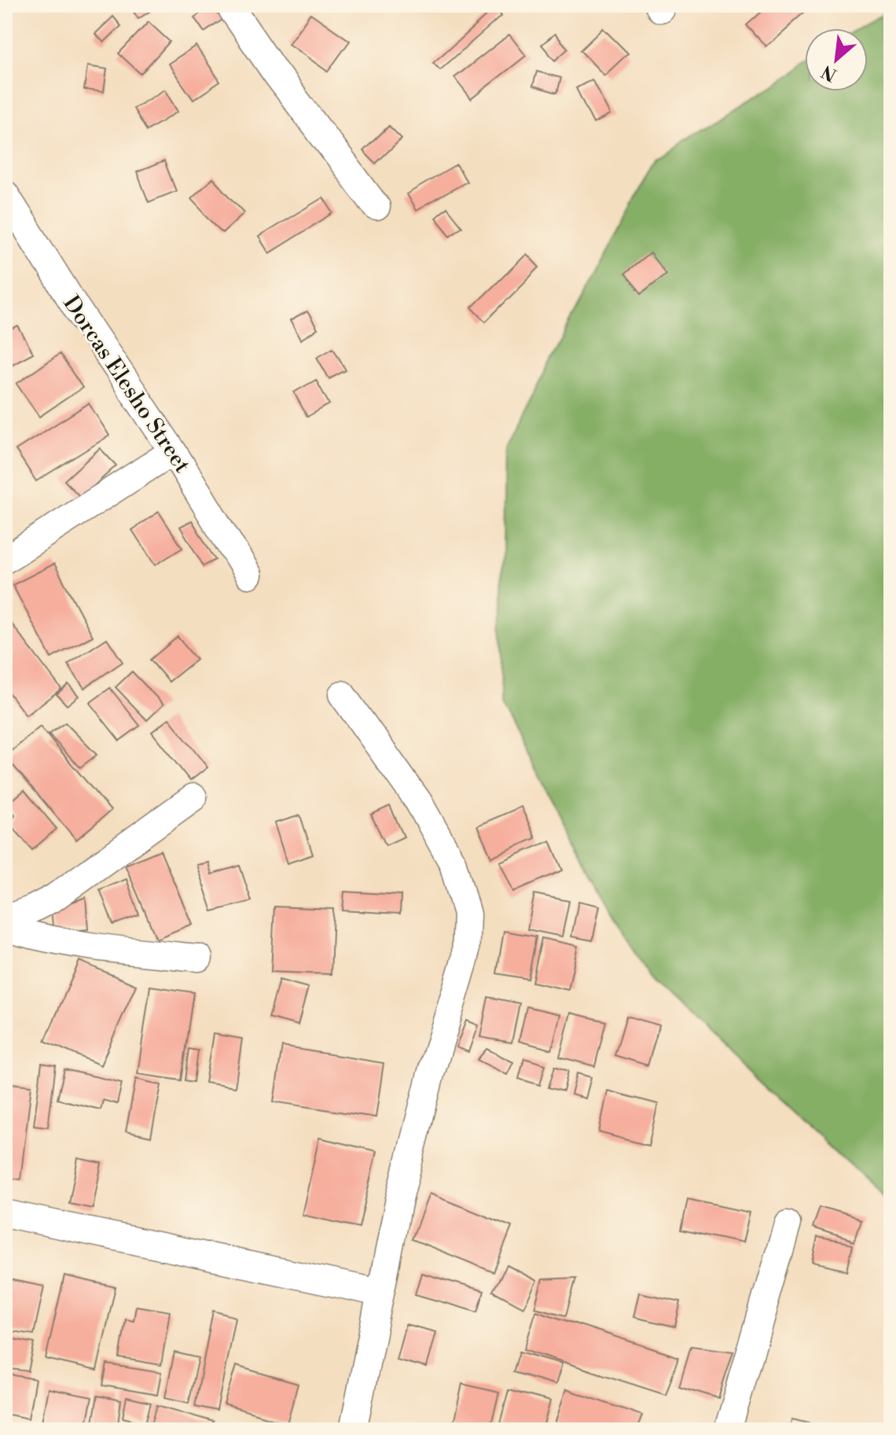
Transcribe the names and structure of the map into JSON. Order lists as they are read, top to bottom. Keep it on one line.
{"streets":{"street":["Dorcas Elesho Street"]},"north":"bottom left"}
